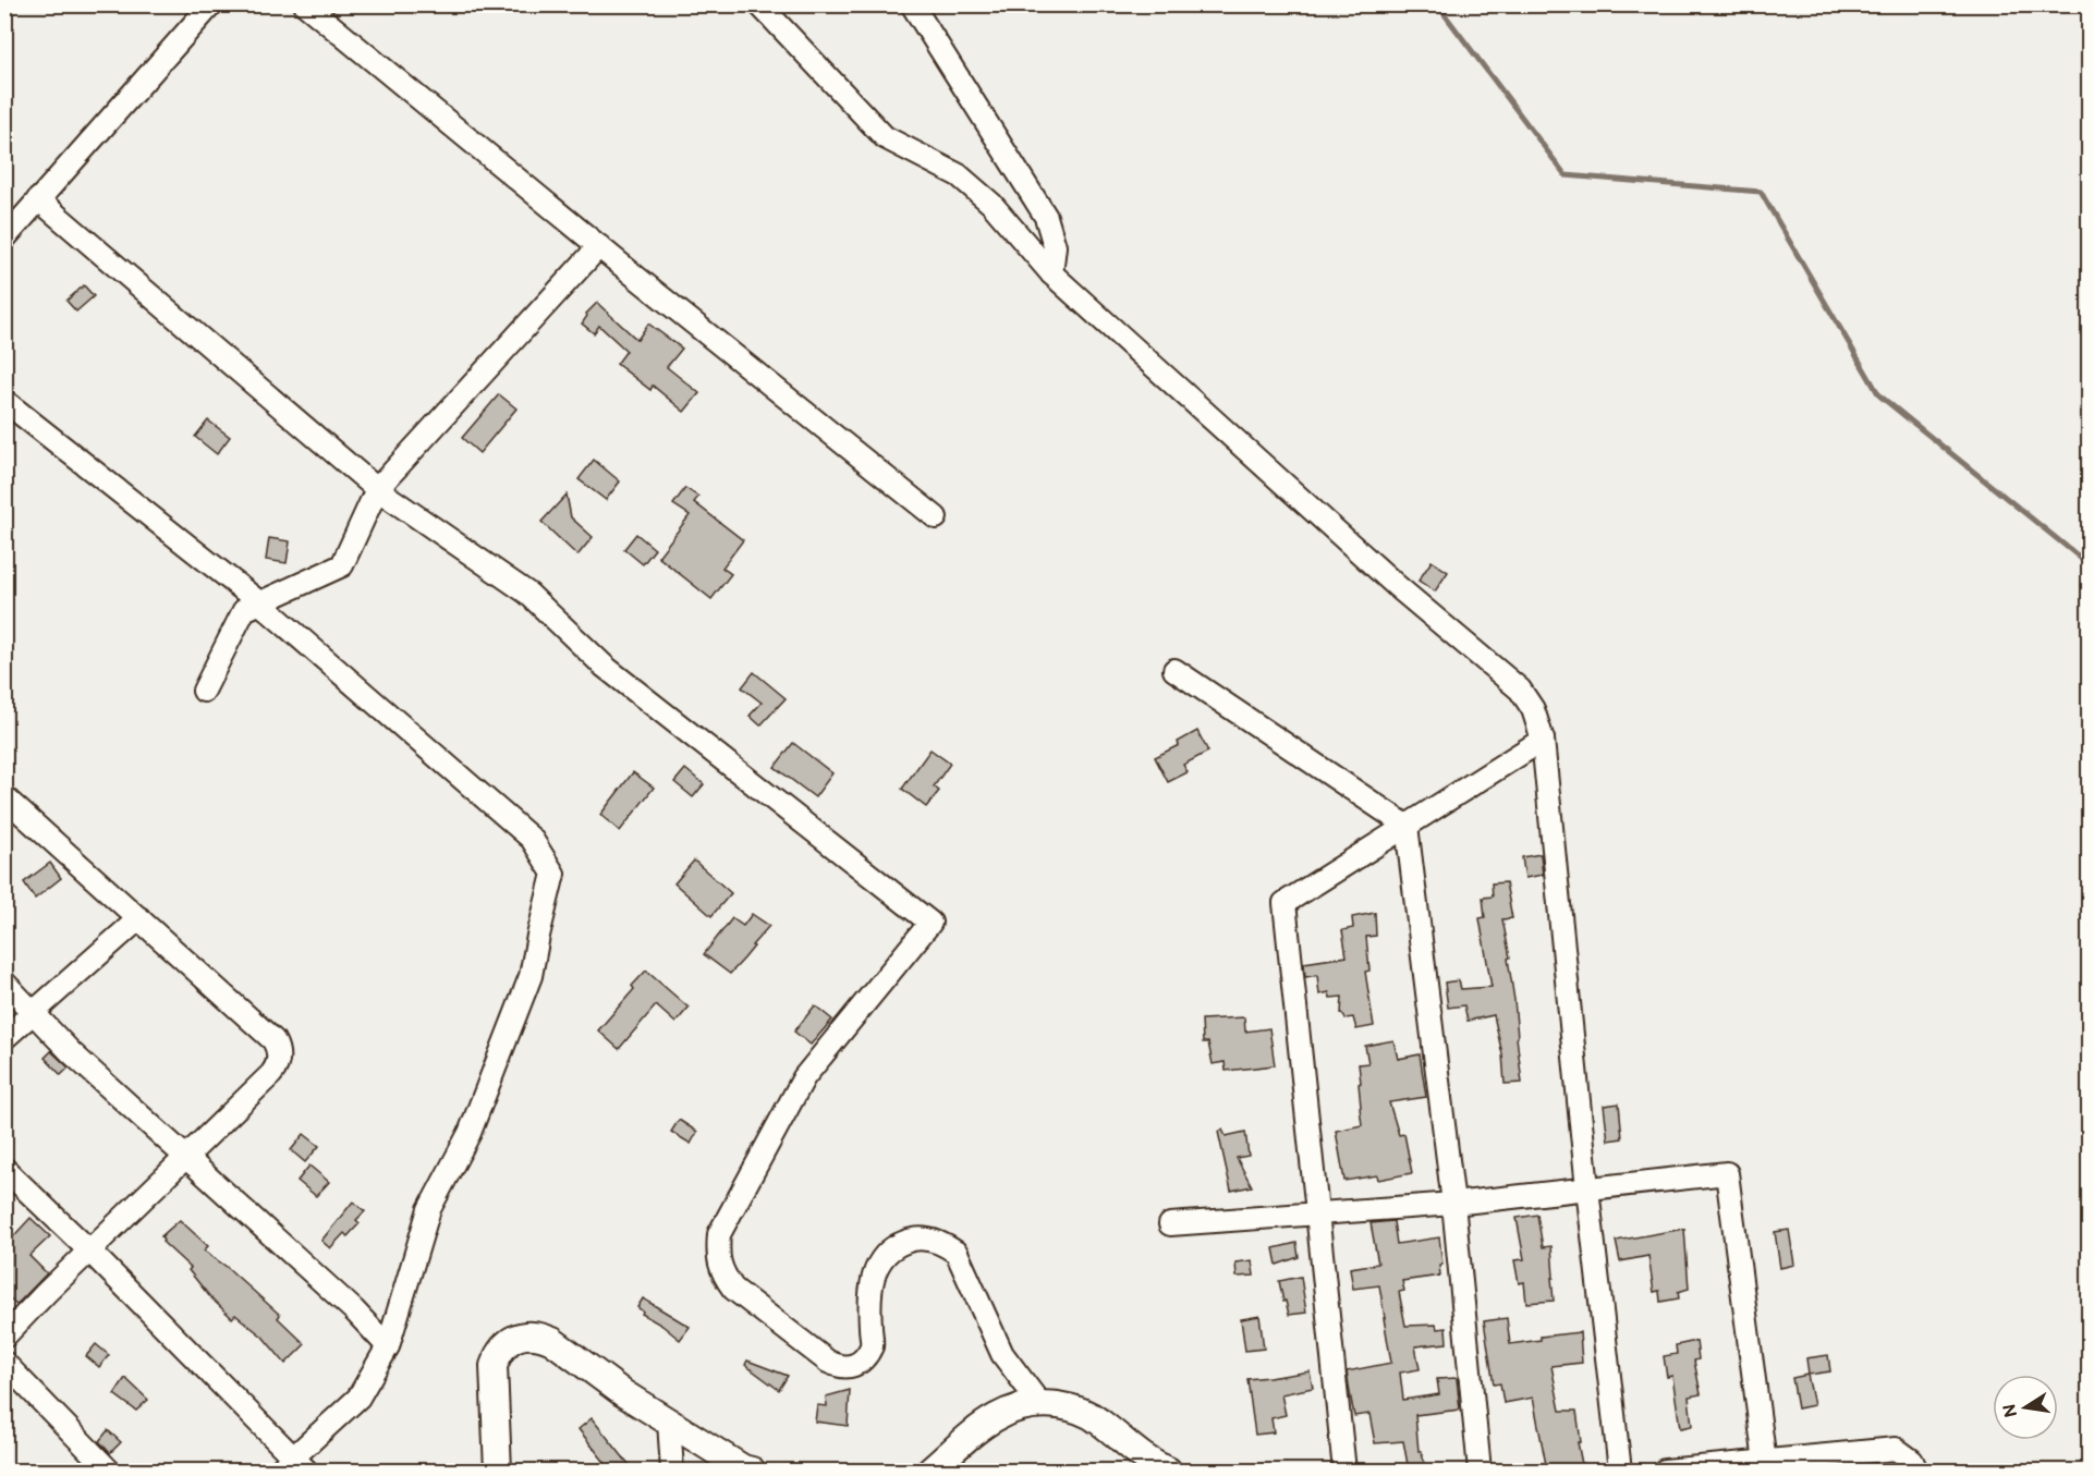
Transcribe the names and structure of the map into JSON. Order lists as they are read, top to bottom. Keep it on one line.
{"north":"left"}
